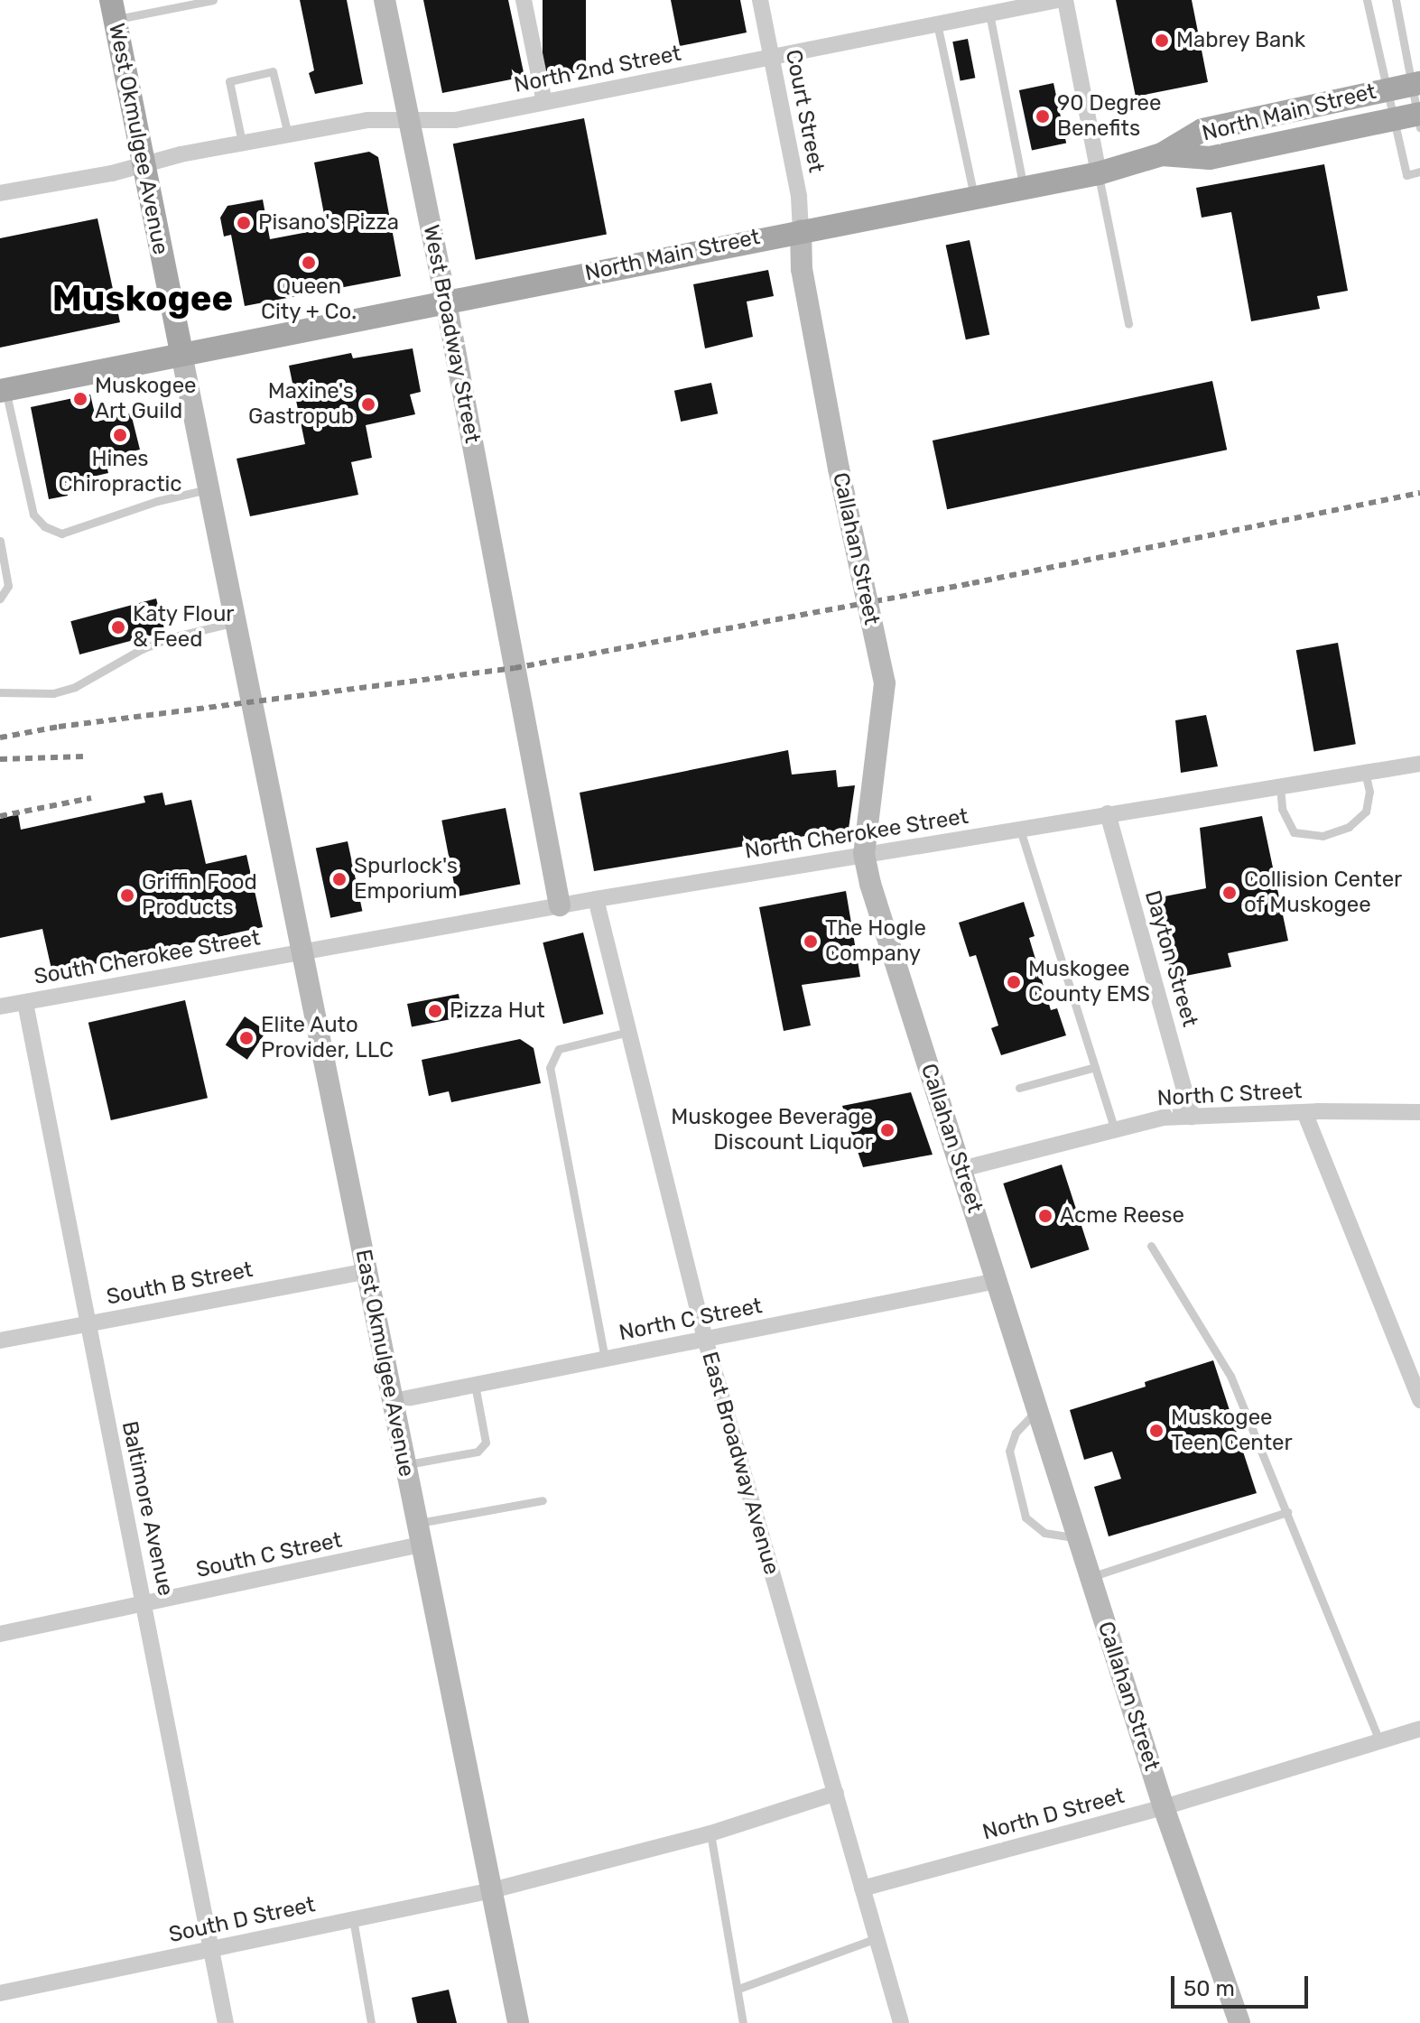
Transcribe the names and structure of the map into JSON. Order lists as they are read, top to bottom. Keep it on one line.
{"streets":{"main road":["North Main Street","West Okmulgee Avenue"],"street":["North 2nd Street","Court Street","West Broadway Street","Callahan Street","North Cherokee Street","South Cherokee Street","Dayton Street","North C Street","South B Street","East Okmulgee Avenue","East Broadway Avenue","Baltimore Avenue","South C Street","North D Street","South D Street"]},"crossings":[["North 2nd Street","Court Street"],["North 2nd Street","West Okmulgee Avenue"],["North 2nd Street","West Broadway Street"],["Court Street","North Main Street"],["Court Street","Callahan Street"],["North Main Street","West Okmulgee Avenue"],["North Main Street","West Broadway Street"],["North Main Street","Callahan Street"],["West Okmulgee Avenue","East Okmulgee Avenue"],["West Broadway Street","North Cherokee Street"],["Callahan Street","North Cherokee Street"],["Callahan Street","North C Street"],["Callahan Street","North D Street"],["North Cherokee Street","South Cherokee Street"],["North Cherokee Street","Dayton Street"],["North Cherokee Street","East Okmulgee Avenue"],["North Cherokee Street","East Broadway Avenue"],["South Cherokee Street","East Okmulgee Avenue"],["South Cherokee Street","Baltimore Avenue"],["Dayton Street","North C Street"],["North C Street","East Okmulgee Avenue"],["North C Street","East Broadway Avenue"],["South B Street","East Okmulgee Avenue"],["South B Street","Baltimore Avenue"],["East Okmulgee Avenue","South C Street"],["East Okmulgee Avenue","South D Street"],["East Broadway Avenue","North D Street"],["Baltimore Avenue","South C Street"],["Baltimore Avenue","South D Street"]],"districts":["Muskogee"],"places":["Mabrey Bank","90 Degree Benefits","Pisano's Pizza","Queen City + Co.","Muskogee Art Guild","Maxine's Gastropub","Hines Chiropractic","Katy Flour & Feed","Spurlock's Emporium","Collision Center of Muskogee","Griffin Food Products","The Hogle Company","Muskogee County EMS","Pizza Hut","Elite Auto Provider, LLC","Muskogee Beverage Discount Liquor","Acme Reese","Muskogee Teen Center"],"scale_bar":"50 m"}
